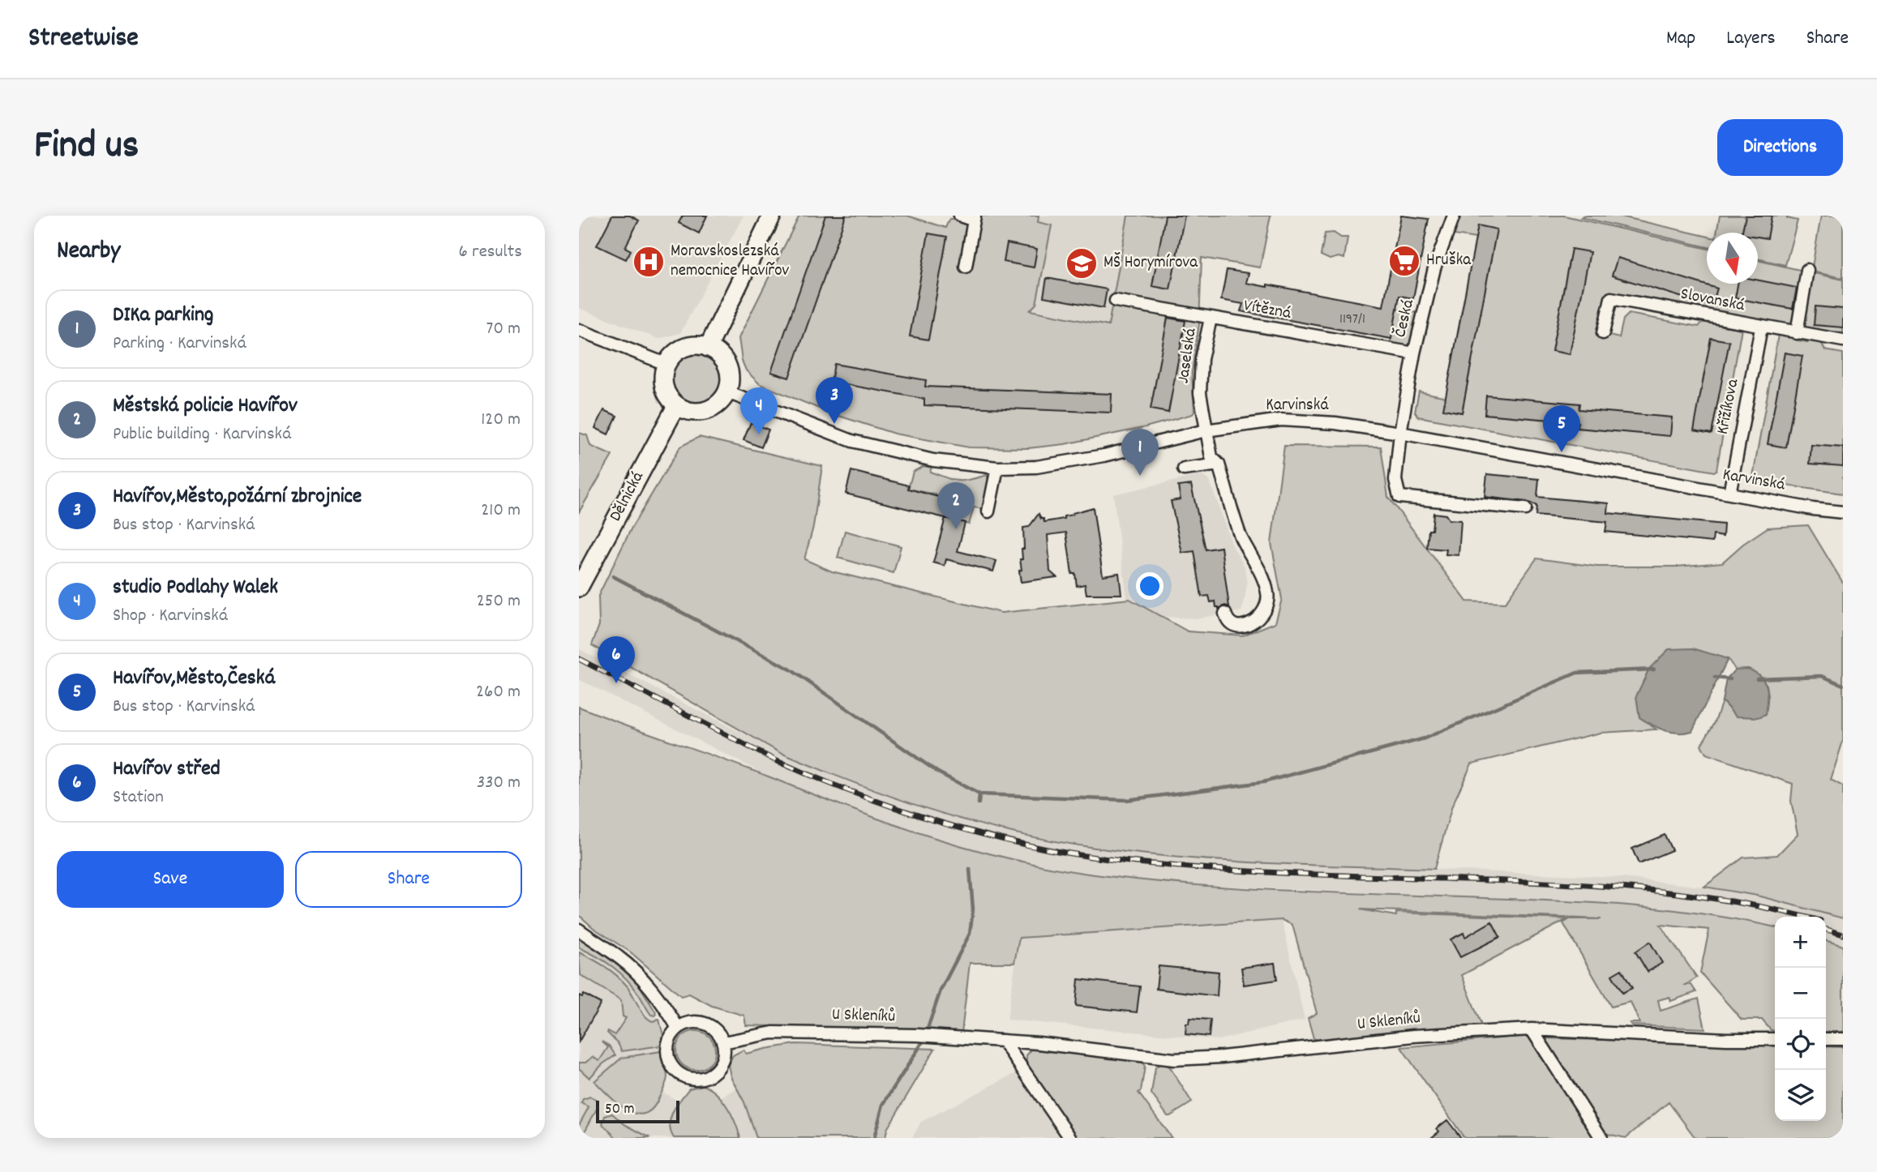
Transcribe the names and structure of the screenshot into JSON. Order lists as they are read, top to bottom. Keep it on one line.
{"streets":{"street":["Slovanská","Vítězná","Česká","Jaselská","Karvinská","Křižíkova","Dělnická","U Skleníků"]},"crossings":[["Slovanská","Křižíkova"],["Vítězná","Česká"],["Vítězná","Jaselská"],["Česká","Karvinská"],["Jaselská","Karvinská"],["Karvinská","Křižíkova"],["Karvinská","Dělnická"]],"places":{"supermarket":["Hruška"],"hospital":["Moravskoslezská nemocnice Havířov"],"school or university":["MŠ Horymírova"]},"house_numbers":["1197/1"],"scale_bar":"50 m","north":"bottom","page":{"header":"Streetwise","nav":["Map","Layers","Share"],"title":"Find us","buttons":["Directions",["Save","Share"]],"heading":["Nearby","6 results"],"list":[{"mark":"1","name":"DIKa parking","note":"Parking · Karvinská","value":"70 m"},{"mark":"2","name":"Městská policie Havířov","note":"Public building · Karvinská","value":"120 m"},{"mark":"3","name":"Havířov,Město,požární zbrojnice","note":"Bus stop · Karvinská","value":"210 m"},{"mark":"4","name":"studio Podlahy Walek","note":"Shop · Karvinská","value":"250 m"},{"mark":"5","name":"Havířov,Město,Česká","note":"Bus stop · Karvinská","value":"260 m"},{"mark":"6","name":"Havířov střed","note":"Station","value":"330 m"}],"pins":["3","4","5","1","2","6"],"map_buttons":["+","−"],"scale":"50 m"}}
